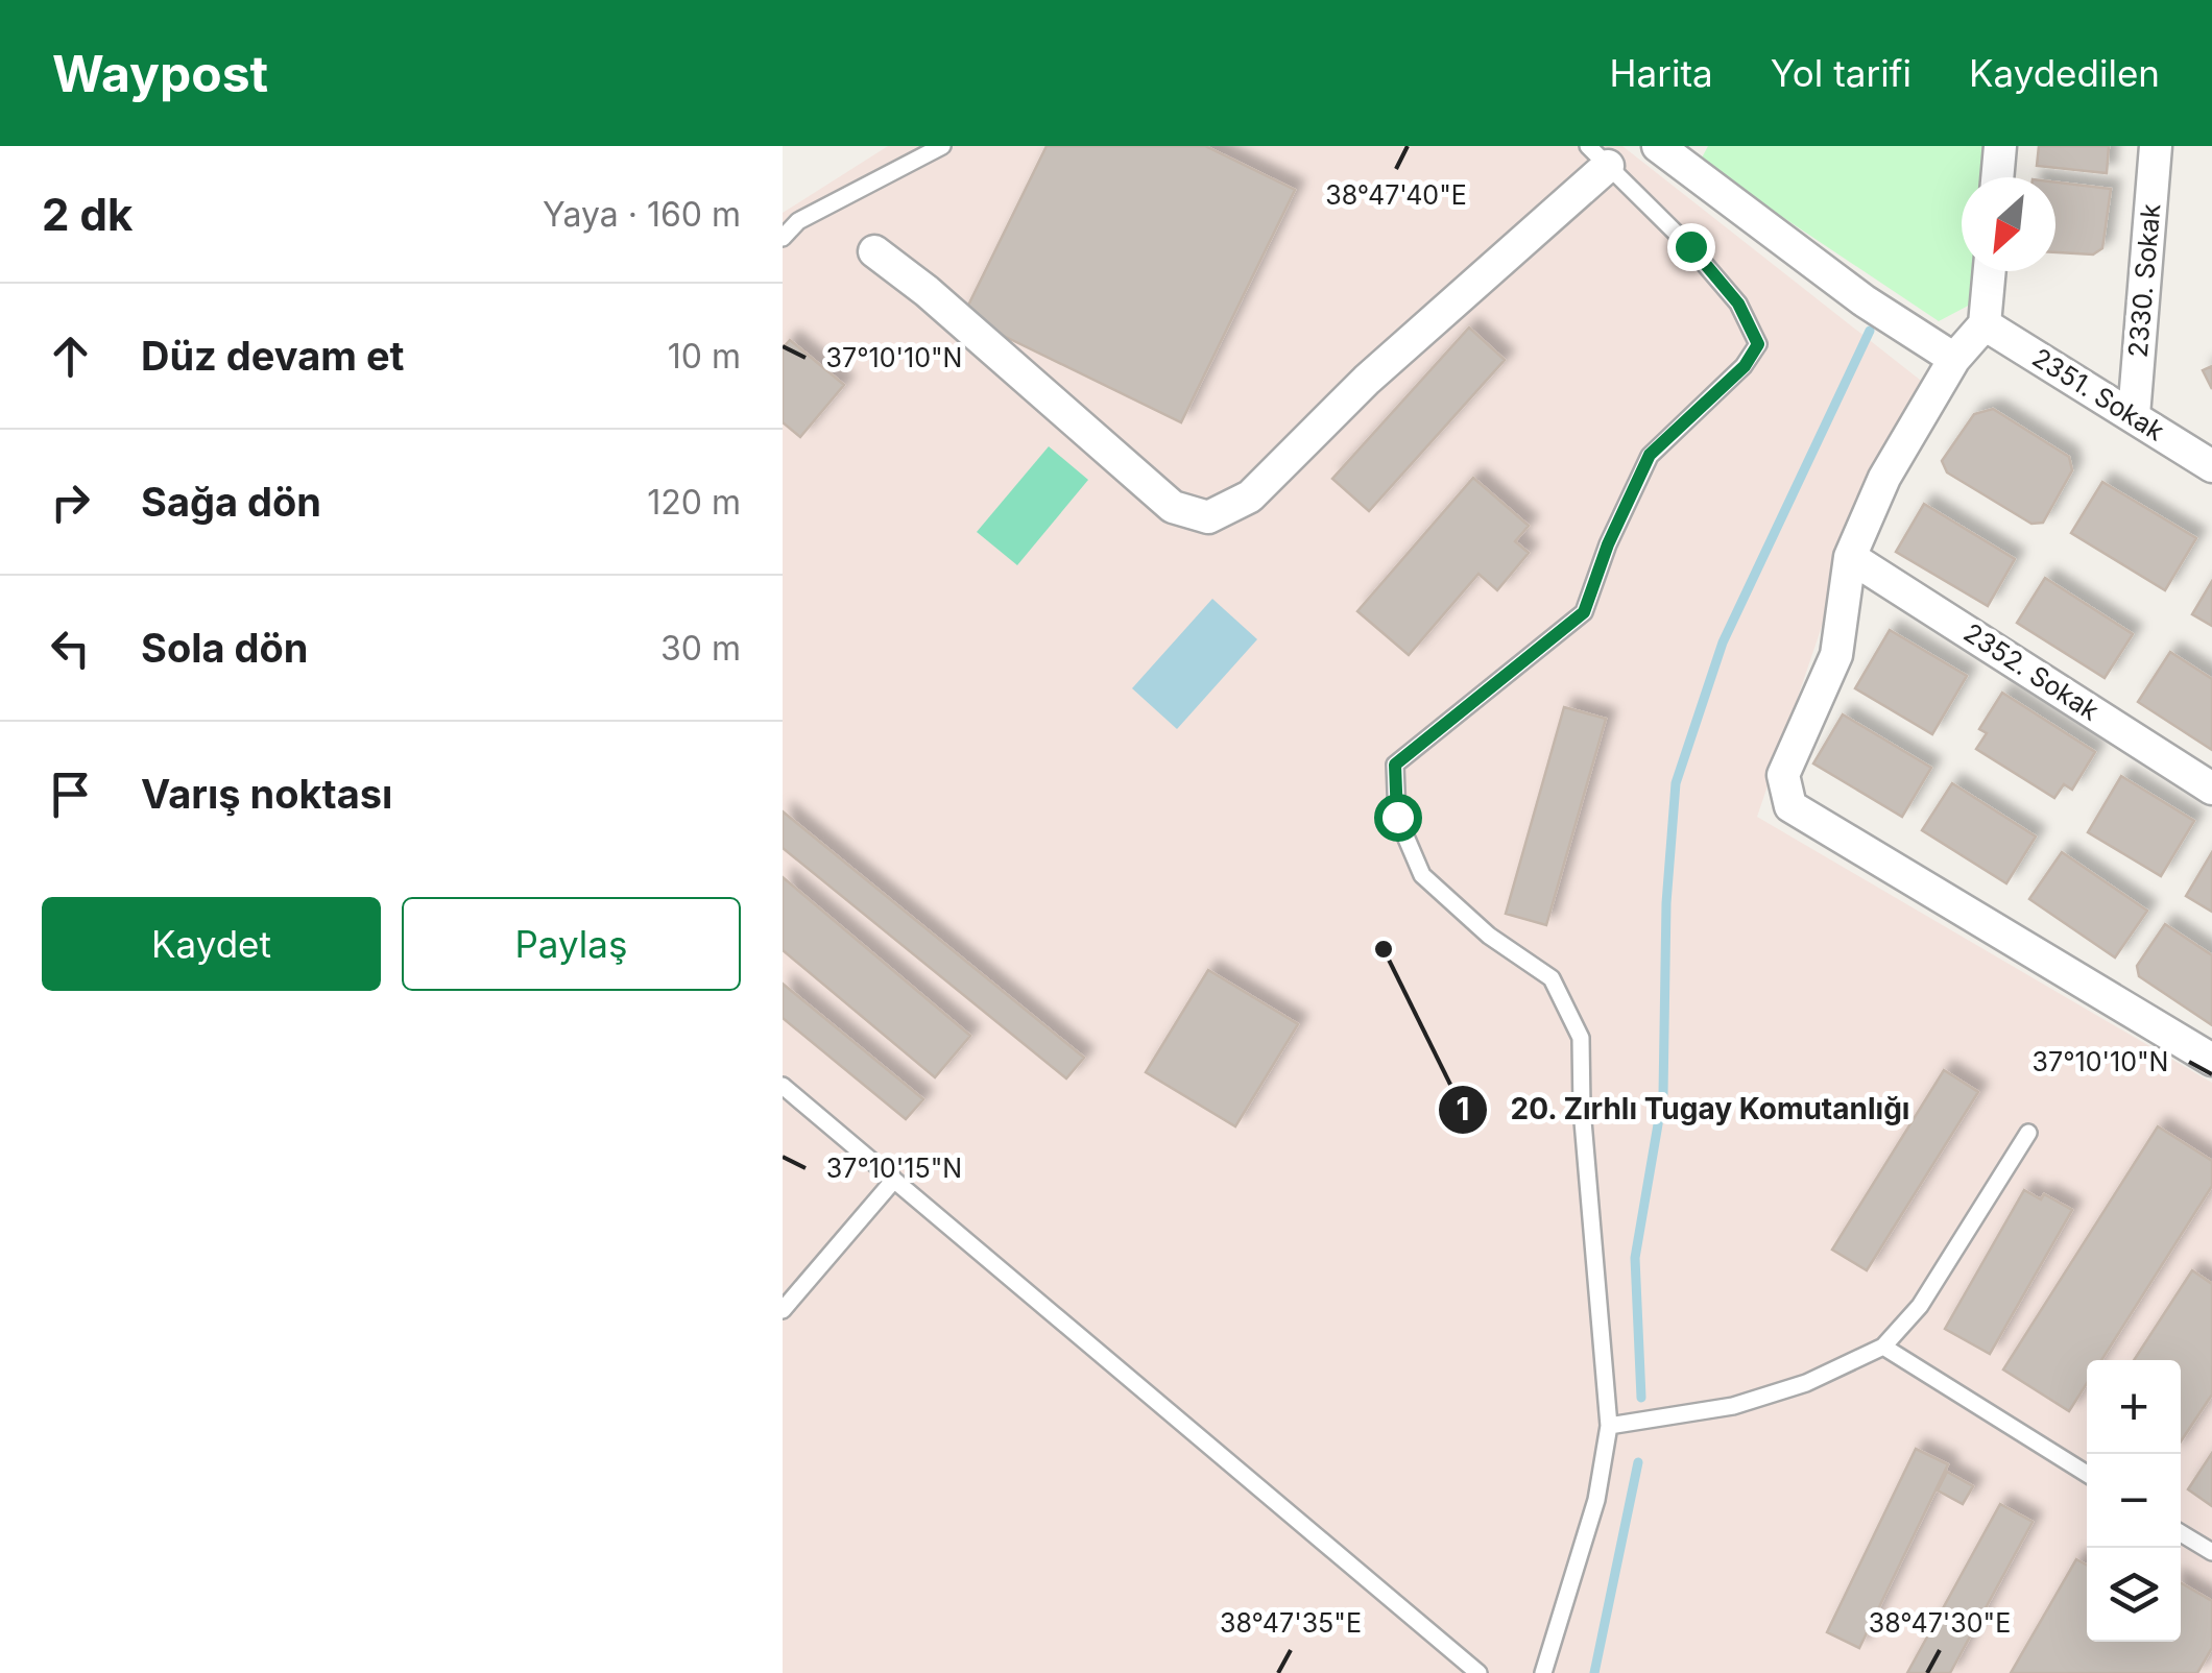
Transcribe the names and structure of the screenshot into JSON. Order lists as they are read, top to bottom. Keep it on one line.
{"streets":{"street":["2330. Sokak","2351. Sokak","2352. Sokak"]},"crossings":[["2330. Sokak","2351. Sokak"]],"places":["20. Zırhlı Tugay Komutanlığı"],"north":"bottom left","page":{"header":"Waypost","nav":["Harita","Yol tarifi","Kaydedilen"],"heading":["2 dk","Yaya · 160 m"],"list":[["Düz devam et","10 m"],["Sağa dön","120 m"],["Sola dön","30 m"],"Varış noktası"],"buttons":["Kaydet","Paylaş"],"map_buttons":["+","−"]},"coordinates":["38°47'40\"E","37°10'10\"N","37°10'15\"N","38°47'35\"E","38°47'30\"E"]}
